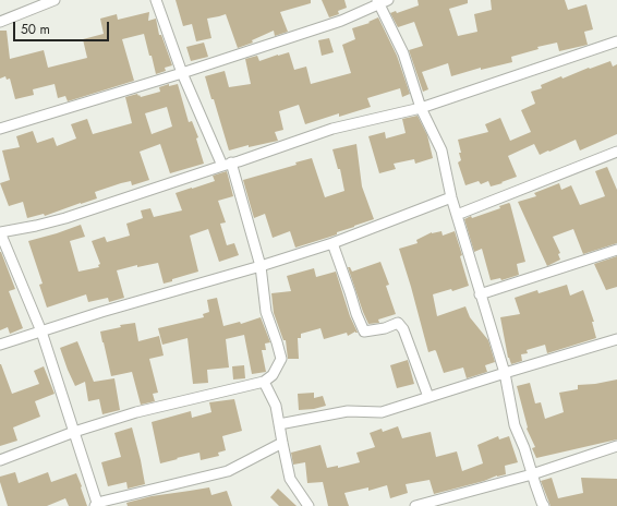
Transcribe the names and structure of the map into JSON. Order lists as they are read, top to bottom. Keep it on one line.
{"scale_bar":"50 m"}
